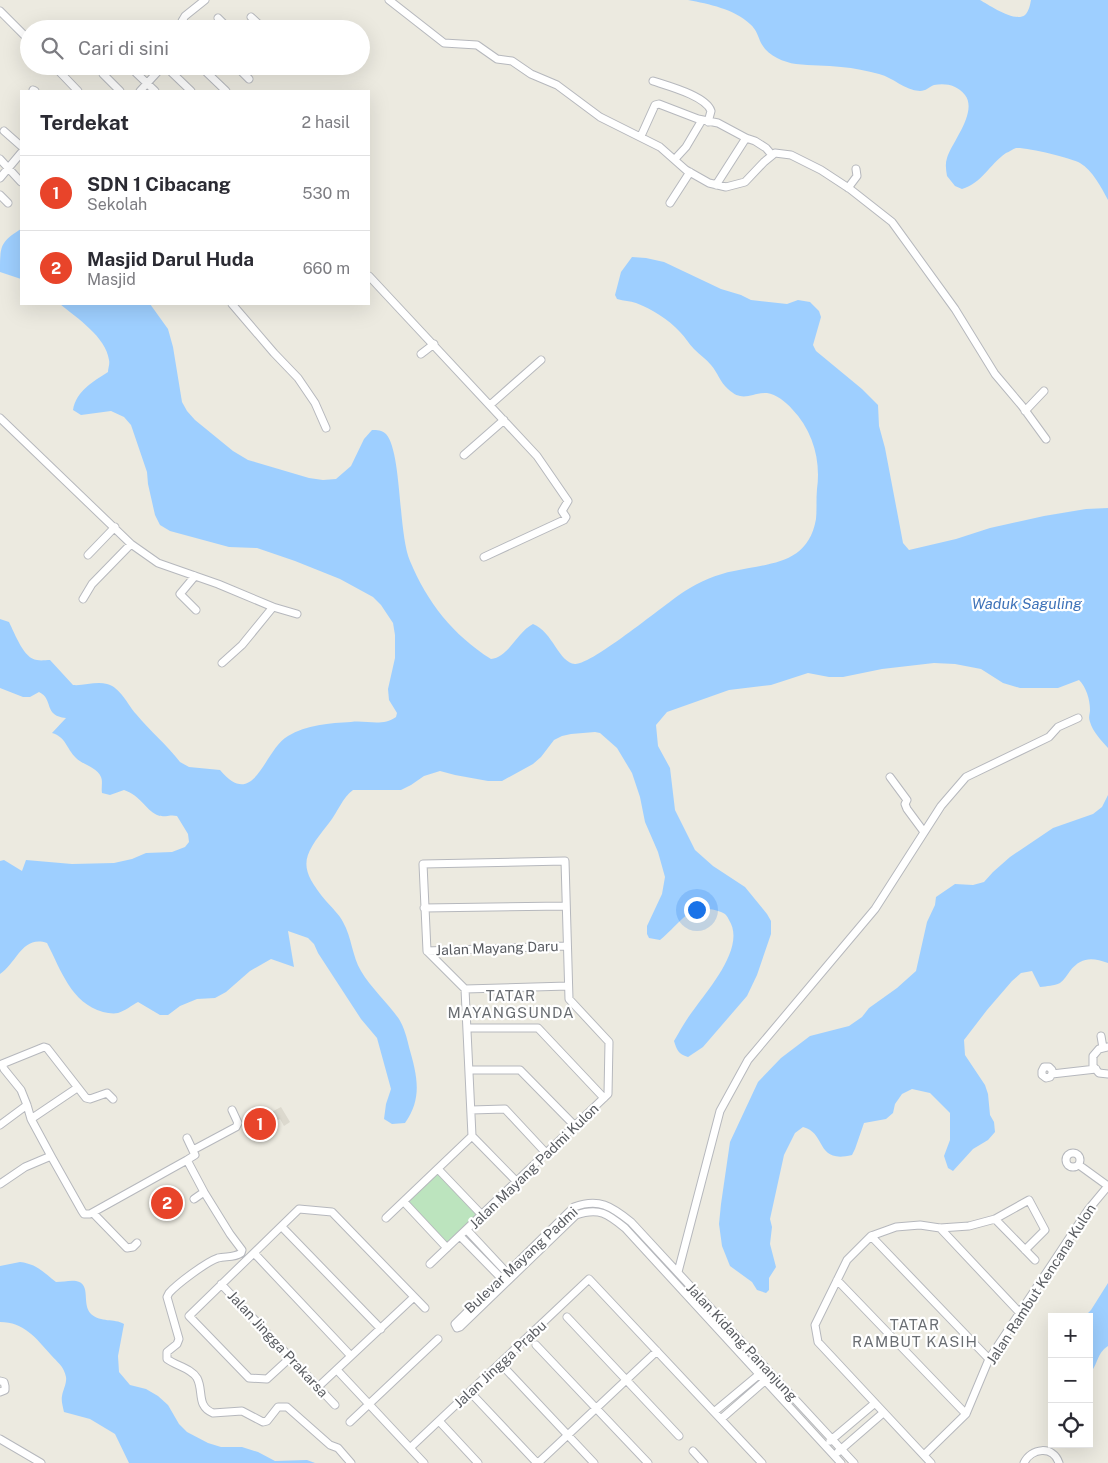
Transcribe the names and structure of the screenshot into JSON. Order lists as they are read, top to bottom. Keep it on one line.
{"streets":{"street":["Jalan Mayang Daru","Jalan Mayang Padmi Kulon","Bulevar Mayang Padmi","Jalan Rambut Kencana Kulon","Jalan Kidang Pananjung","Jalan Jingga Prakarsa","Jalan Jingga Prabu"]},"crossings":[["Jalan Mayang Daru","Jalan Mayang Padmi Kulon"],["Bulevar Mayang Padmi","Jalan Kidang Pananjung"]],"districts":["TATAR MAYANGSUNDA","TATAR RAMBUT KASIH"],"water":["Waduk Saguling"],"page":{"search":"Cari di sini","heading":["Terdekat","2 hasil"],"list":[{"mark":"1","name":"SDN 1 Cibacang","note":"Sekolah","value":"530 m"},{"mark":"2","name":"Masjid Darul Huda","note":"Masjid","value":"660 m"}],"pins":["1","2"],"map_buttons":["+","−"]}}
